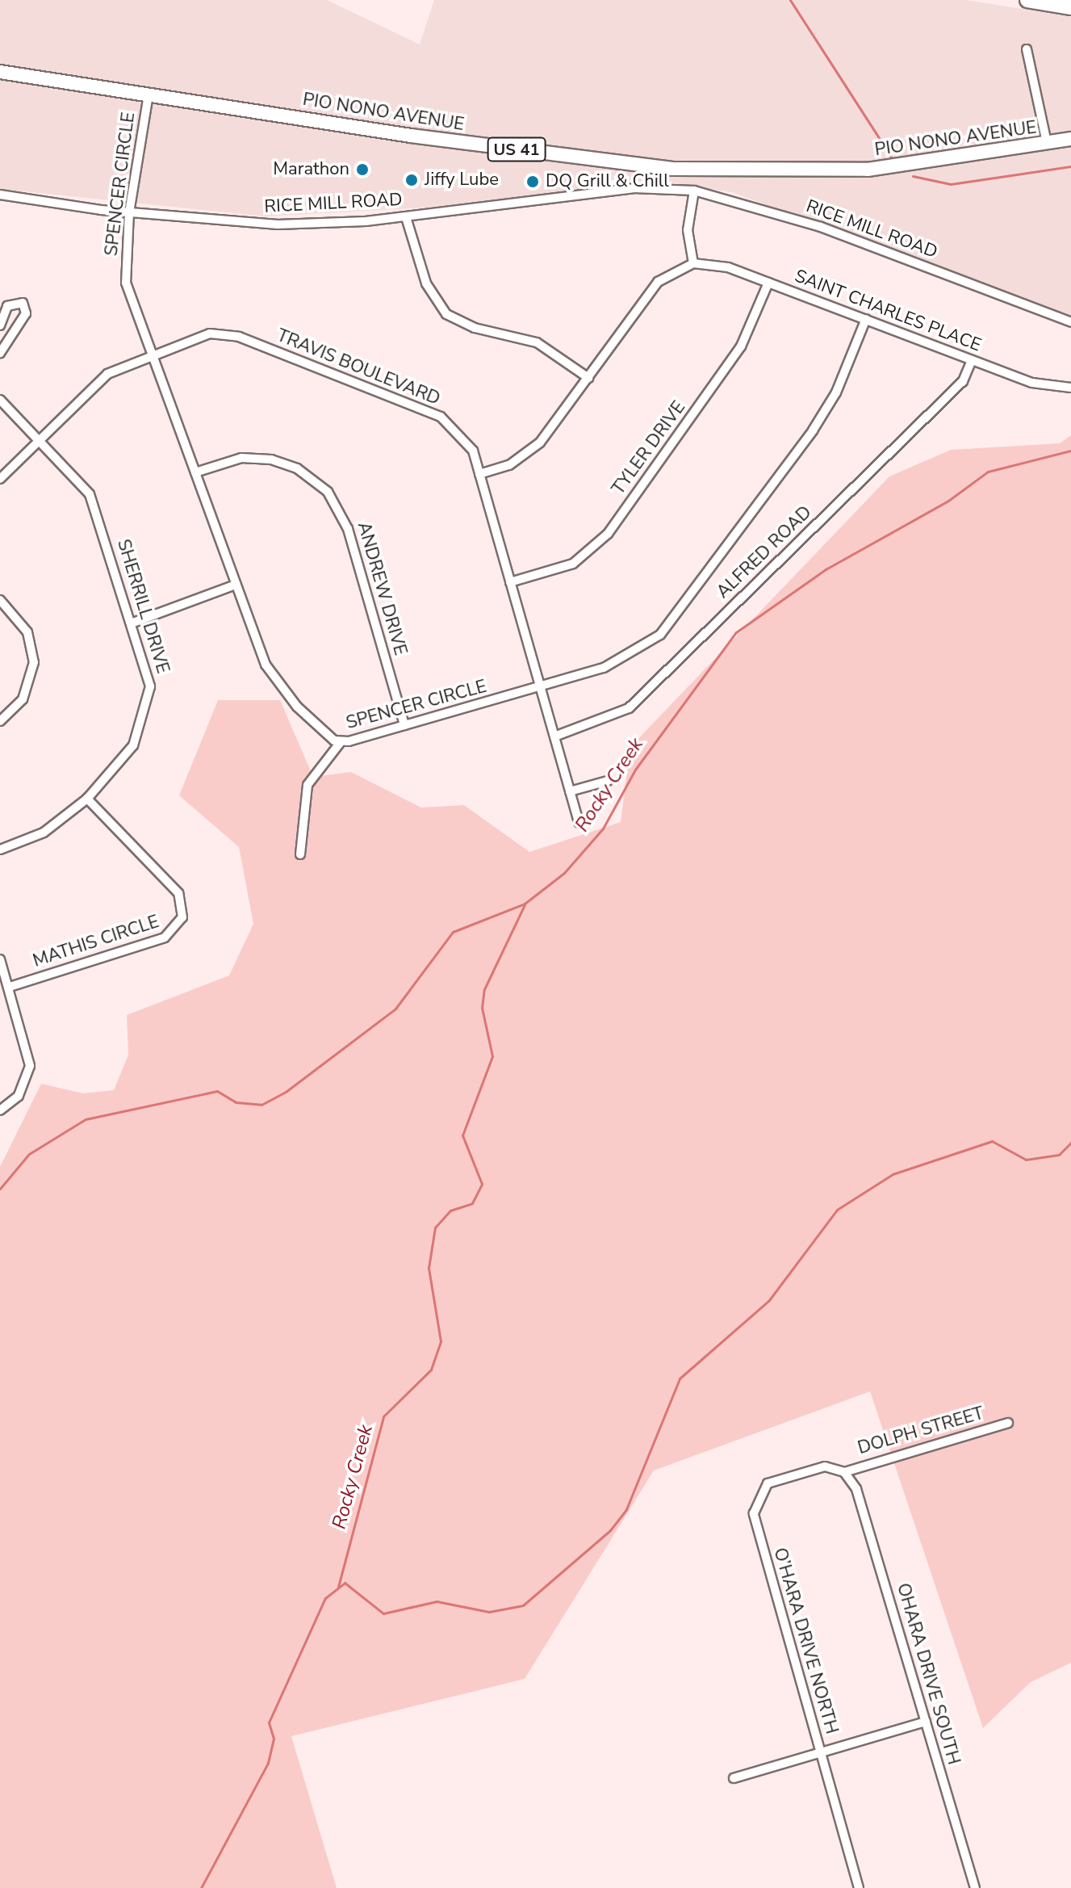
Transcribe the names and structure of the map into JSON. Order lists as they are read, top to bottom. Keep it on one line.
{"streets":{"main road":["PIO NONO AVENUE","US 41"],"street":["SPENCER CIRCLE","RICE MILL ROAD","SAINT CHARLES PLACE","TRAVIS BOULEVARD","TYLER DRIVE","ALFRED ROAD","ANDREW DRIVE","SHERRILL DRIVE","MATHIS CIRCLE","DOLPH STREET","O’HARA DRIVE NORTH","OHARA DRIVE SOUTH"]},"crossings":[["PIO NONO AVENUE","SPENCER CIRCLE"],["SPENCER CIRCLE","RICE MILL ROAD"],["SPENCER CIRCLE","SAINT CHARLES PLACE"],["SPENCER CIRCLE","TRAVIS BOULEVARD"],["SPENCER CIRCLE","ANDREW DRIVE"],["SAINT CHARLES PLACE","TYLER DRIVE"],["SAINT CHARLES PLACE","ALFRED ROAD"],["TRAVIS BOULEVARD","TYLER DRIVE"],["TRAVIS BOULEVARD","ALFRED ROAD"],["TRAVIS BOULEVARD","SHERRILL DRIVE"],["SHERRILL DRIVE","MATHIS CIRCLE"],["DOLPH STREET","O’HARA DRIVE NORTH"],["DOLPH STREET","OHARA DRIVE SOUTH"],["O’HARA DRIVE NORTH","OHARA DRIVE SOUTH"]],"water":["Rocky Creek"],"places":["Marathon","Jiffy Lube","DQ Grill & Chill"]}
